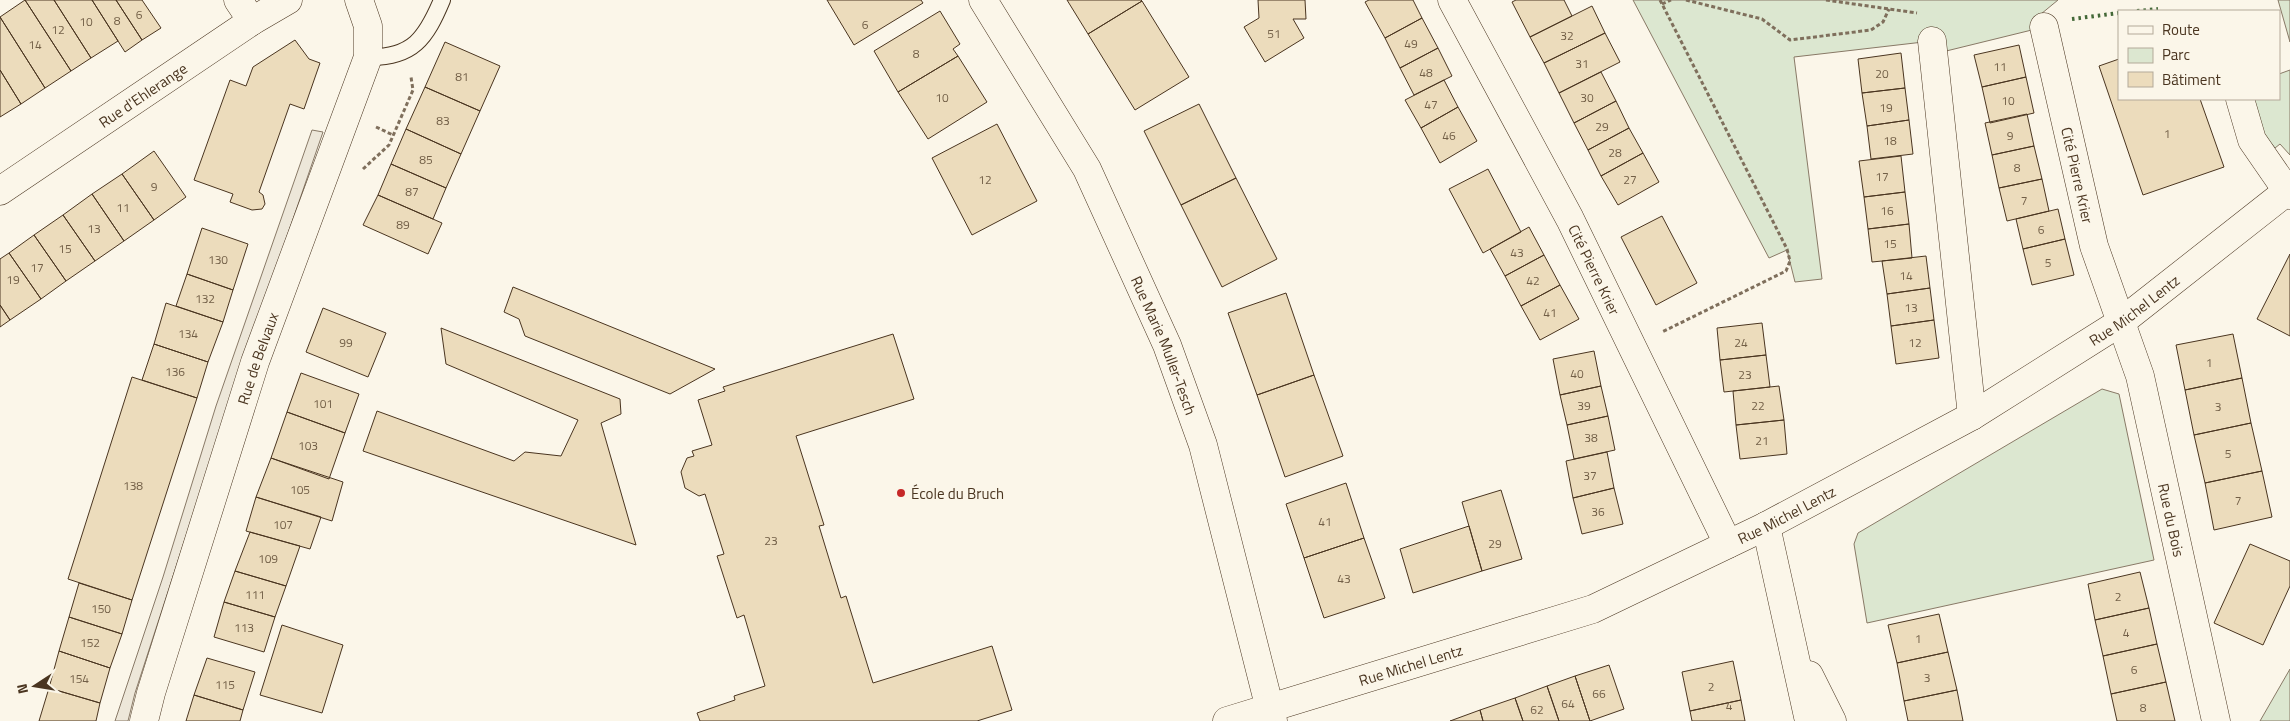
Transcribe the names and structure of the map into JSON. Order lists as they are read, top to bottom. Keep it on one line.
{"streets":{"street":["Rue d'Ehlerange","Cité Pierre Krier","Rue Michel Lentz","Rue Marie Muller-Tesch","Rue de Belvaux","Rue du Bois"]},"crossings":[["Cité Pierre Krier","Rue Michel Lentz"],["Cité Pierre Krier","Rue du Bois"],["Rue Michel Lentz","Rue Marie Muller-Tesch"],["Rue Michel Lentz","Rue du Bois"]],"places":["École du Bruch"],"house_numbers":["6","8","10","6","12","51","32","49","14","8","31","11","48","20","81","10","30","10","47","19","83","29","1","46","9","18","28","85","8","17","12","27","9","87","7","11","16","89","13","6","15","15","43","130","5","17","14","19","42","132","13","41","134","99","24","12","1","136","40","23","101","39","22","3","38","21","103","5","37","138","105","7","36","41","107","23","29","109","43","111","2","150","113","4","1","152","6","3","154","115","2","66","64","4","8","62"],"legend":["Route","Parc","Bâtiment"],"north":"left"}
